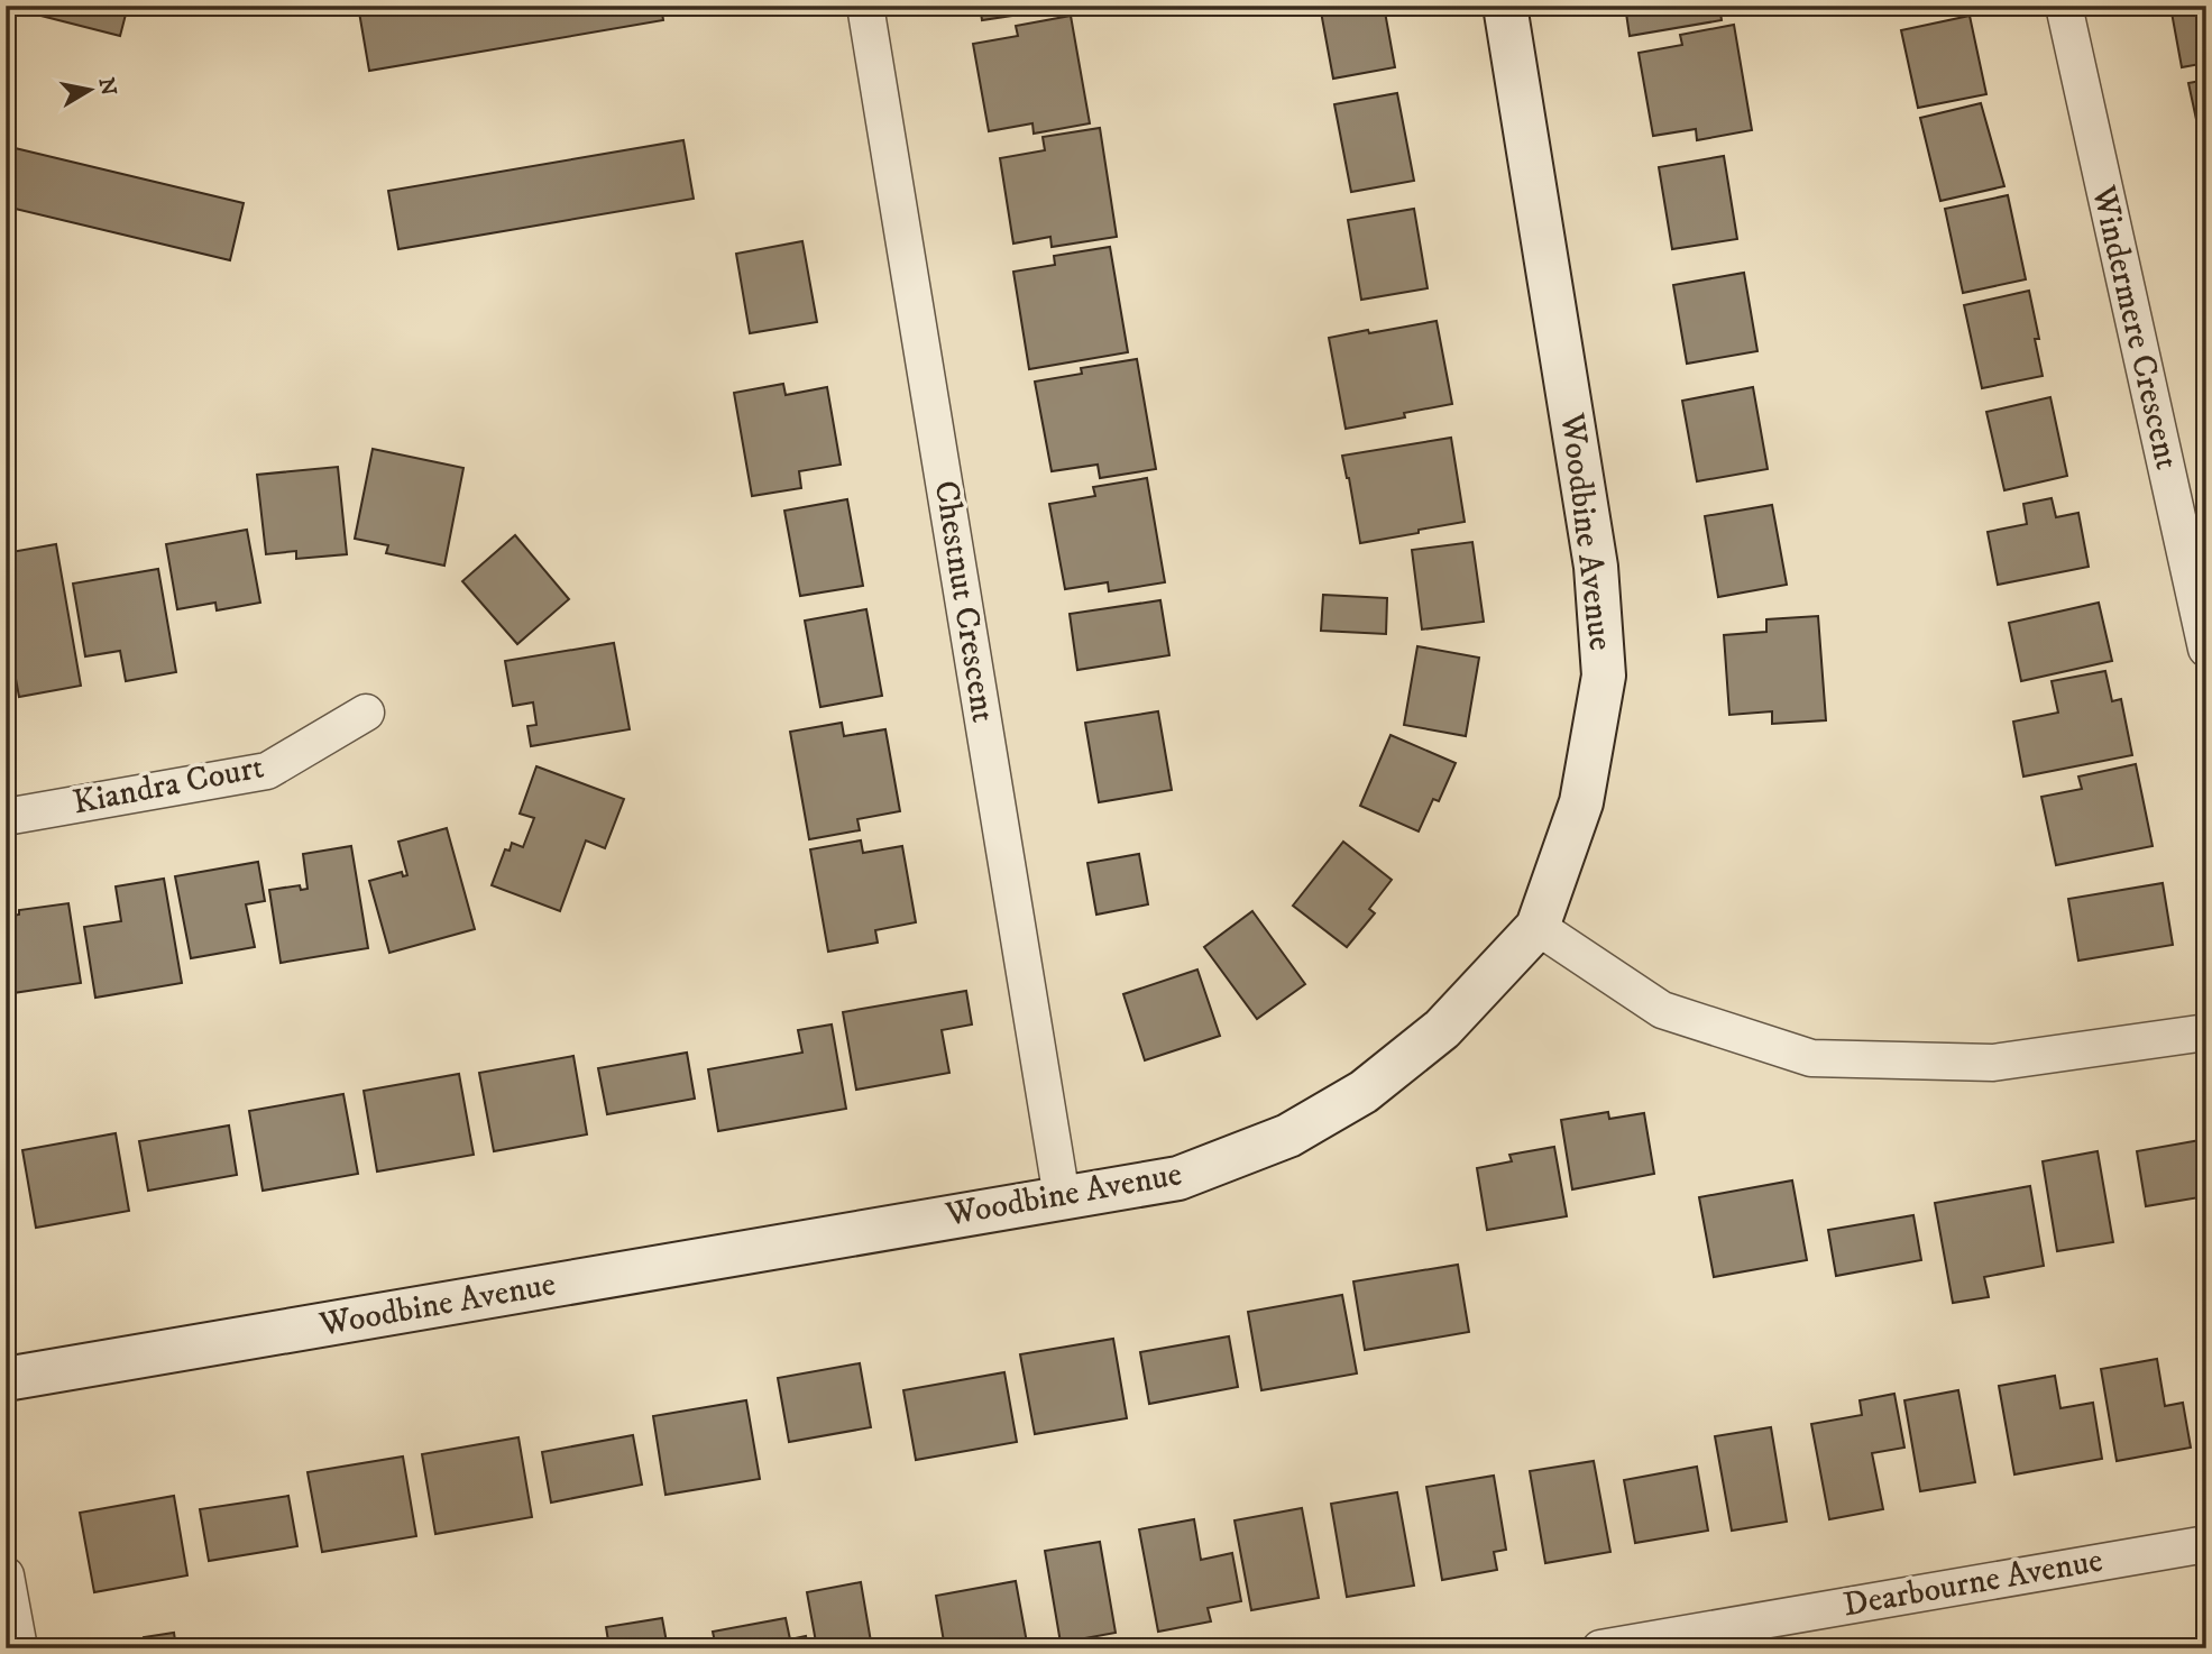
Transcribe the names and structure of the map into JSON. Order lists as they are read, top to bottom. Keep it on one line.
{"streets":{"street":["Windermere Crescent","Woodbine Avenue","Chestnut Crescent","Kiandra Court","Dearbourne Avenue"]},"crossings":[["Woodbine Avenue","Chestnut Crescent"]],"north":"right"}
